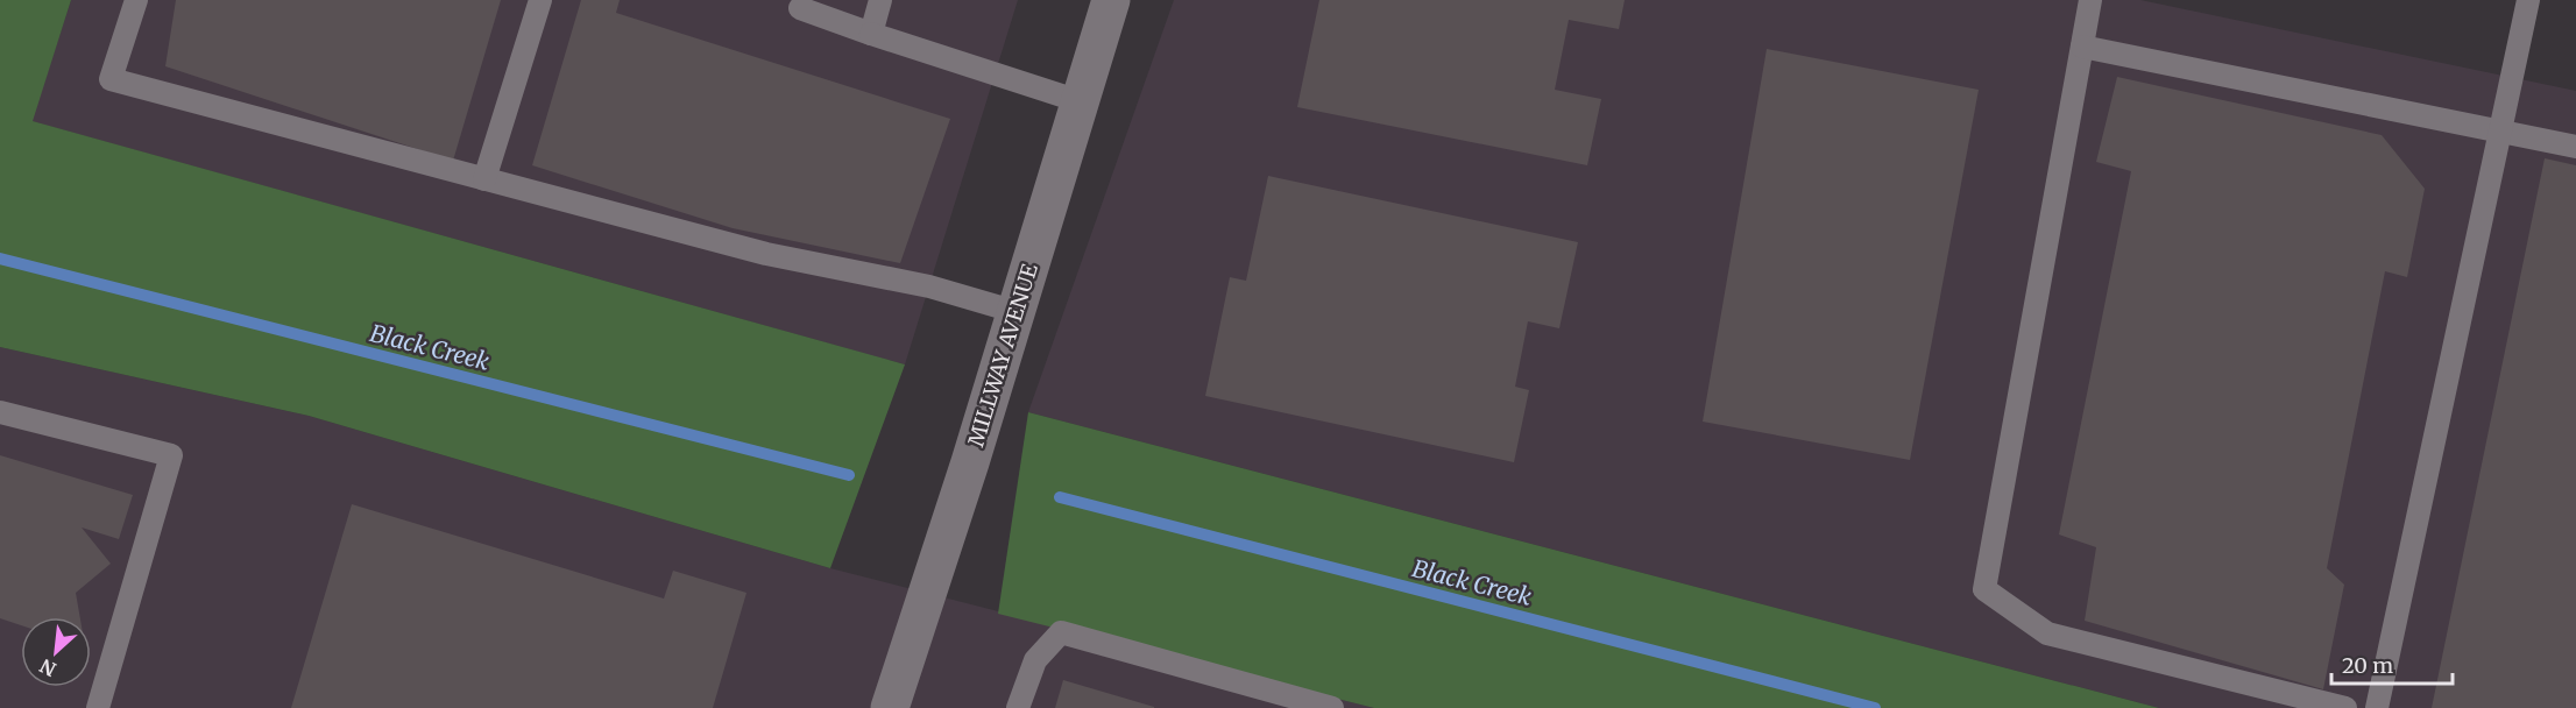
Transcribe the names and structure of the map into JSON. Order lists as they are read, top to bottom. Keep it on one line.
{"streets":{"street":["MILLWAY AVENUE"]},"water":["Black Creek"],"scale_bar":"20 m","north":"bottom left"}
